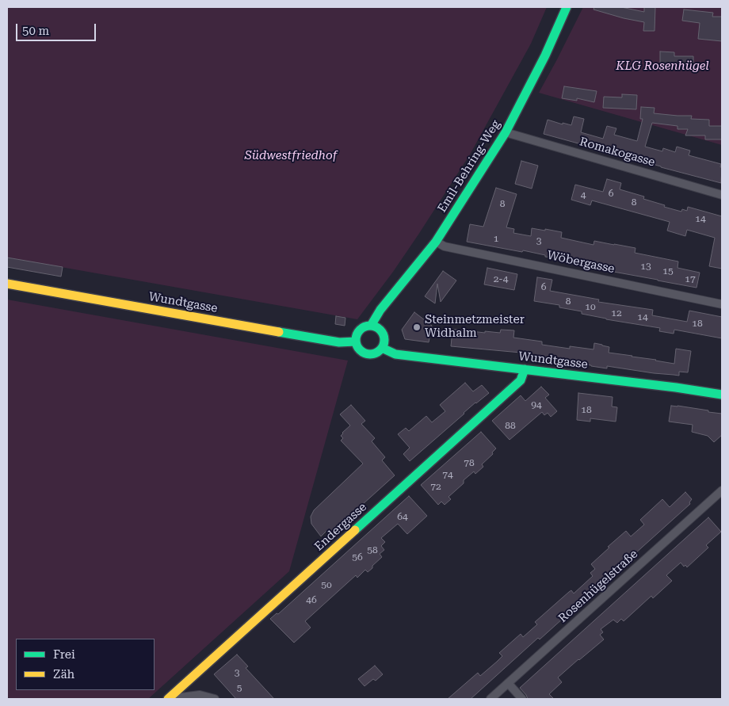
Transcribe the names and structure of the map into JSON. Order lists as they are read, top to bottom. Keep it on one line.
{"streets":{"street":["Romakogasse","Emil-Behring-Weg","Wöbergasse","Wundtgasse","Endergasse","Rosenhügelstraße"]},"crossings":[["Romakogasse","Emil-Behring-Weg"],["Emil-Behring-Weg","Wöbergasse"],["Emil-Behring-Weg","Wundtgasse"],["Wundtgasse","Endergasse"]],"parks":["KLG Rosenhügel","Südwestfriedhof"],"places":["Steinmetzmeister Widhalm"],"house_numbers":["6","4","8","8","14","1","3","13","15","2-4","17","6","8","10","12","14","18","94","18","88","78","74","72","64","58","56","50","46","3","5"],"legend":["Frei","Zäh"],"scale_bar":"50 m"}
